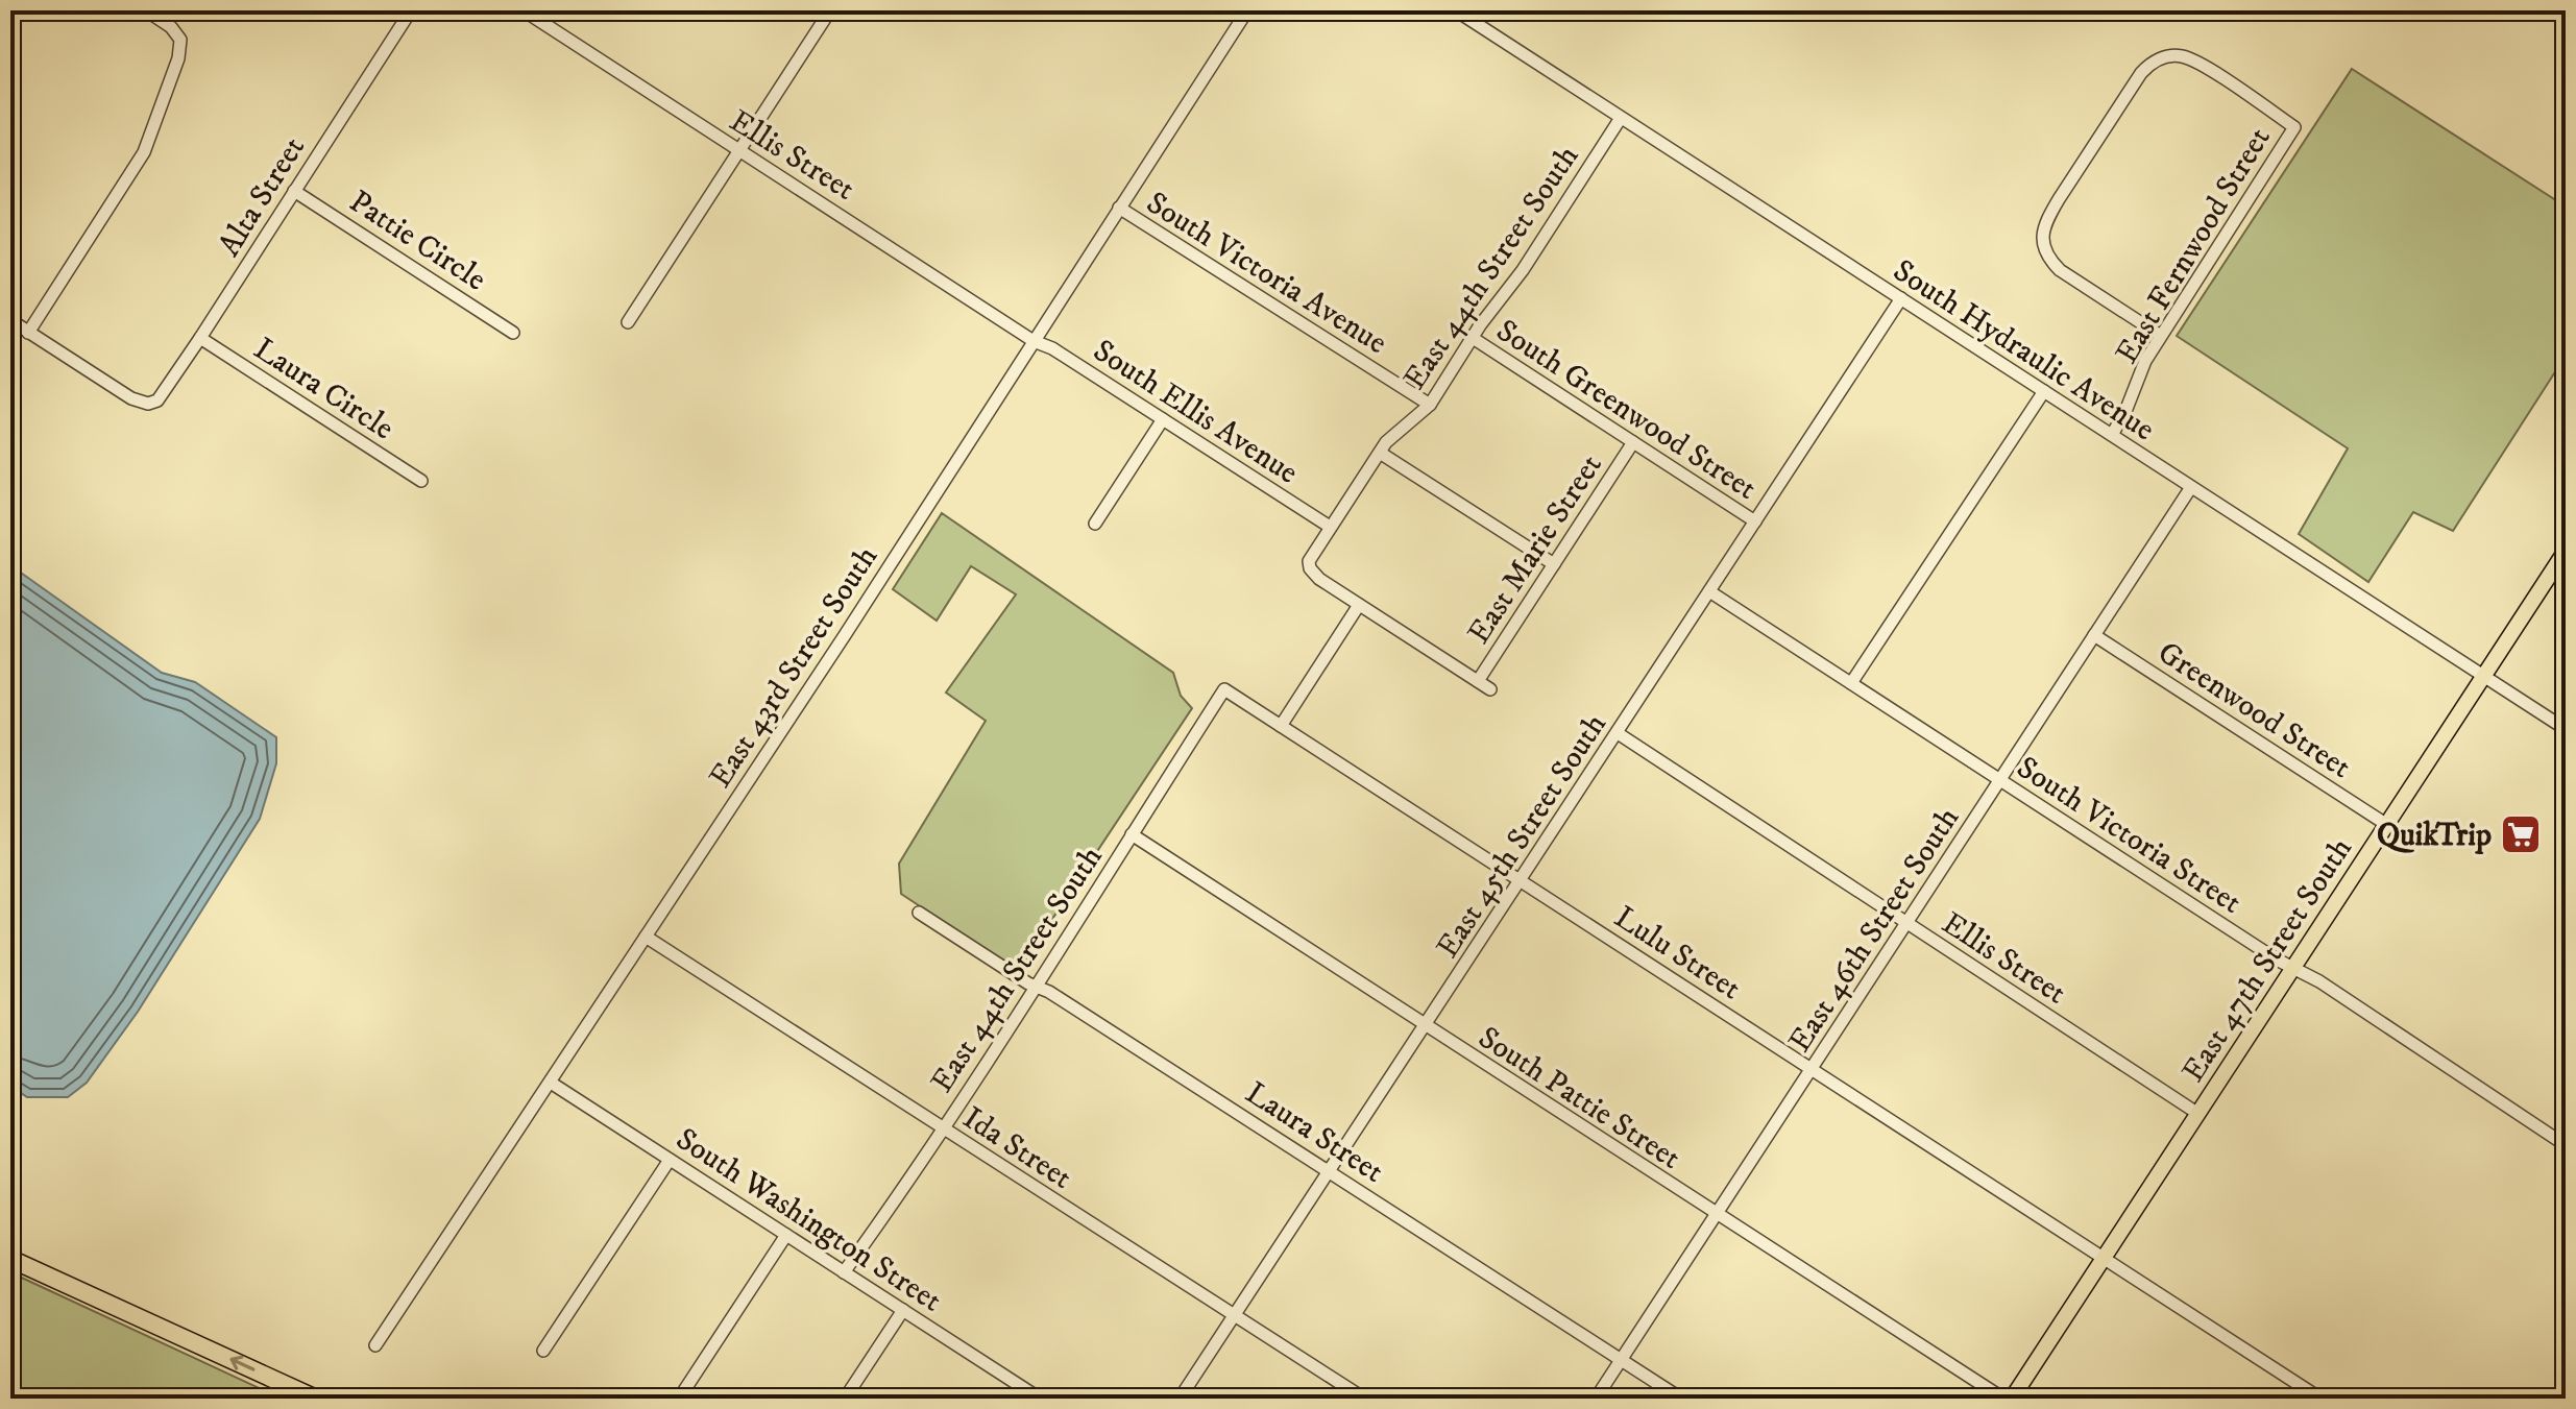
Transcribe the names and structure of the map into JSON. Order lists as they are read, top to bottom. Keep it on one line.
{"streets":{"main road":["East 47th Street South"],"street":["Ellis Street","Alta Street","Pattie Circle","East Fernwood Street","East 44th Street South","South Victoria Avenue","South Hydraulic Avenue","Laura Circle","South Greenwood Street","South Ellis Avenue","East Marie Street","East 43rd Street South","Greenwood Street","South Victoria Street","East 45th Street South","East 46th Street South","Lulu Street","South Pattie Street","Laura Street","Ida Street","South Washington Street"]},"crossings":[["Ellis Street","South Ellis Avenue"],["Ellis Street","East 43rd Street South"],["Ellis Street","East 45th Street South"],["Ellis Street","East 46th Street South"],["Ellis Street","East 47th Street South"],["Alta Street","Pattie Circle"],["Alta Street","Laura Circle"],["East Fernwood Street","South Hydraulic Avenue"],["East 44th Street South","South Victoria Avenue"],["East 44th Street South","South Hydraulic Avenue"],["East 44th Street South","South Greenwood Street"],["East 44th Street South","South Ellis Avenue"],["East 44th Street South","Lulu Street"],["East 44th Street South","South Pattie Street"],["East 44th Street South","Laura Street"],["East 44th Street South","Ida Street"],["East 44th Street South","South Washington Street"],["South Victoria Avenue","East 43rd Street South"],["South Hydraulic Avenue","East 45th Street South"],["South Hydraulic Avenue","East 46th Street South"],["South Hydraulic Avenue","East 47th Street South"],["South Greenwood Street","East Marie Street"],["South Greenwood Street","East 45th Street South"],["South Ellis Avenue","East 43rd Street South"],["East 43rd Street South","Ida Street"],["East 43rd Street South","South Washington Street"],["Greenwood Street","East 46th Street South"],["Greenwood Street","East 47th Street South"],["South Victoria Street","East 45th Street South"],["South Victoria Street","East 46th Street South"],["South Victoria Street","East 47th Street South"],["East 45th Street South","Lulu Street"],["East 45th Street South","South Pattie Street"],["East 45th Street South","Laura Street"],["East 45th Street South","Ida Street"],["East 46th Street South","Lulu Street"],["East 46th Street South","South Pattie Street"],["East 46th Street South","Laura Street"],["Lulu Street","East 47th Street South"]],"places":{"supermarket":["QuikTrip"]}}
